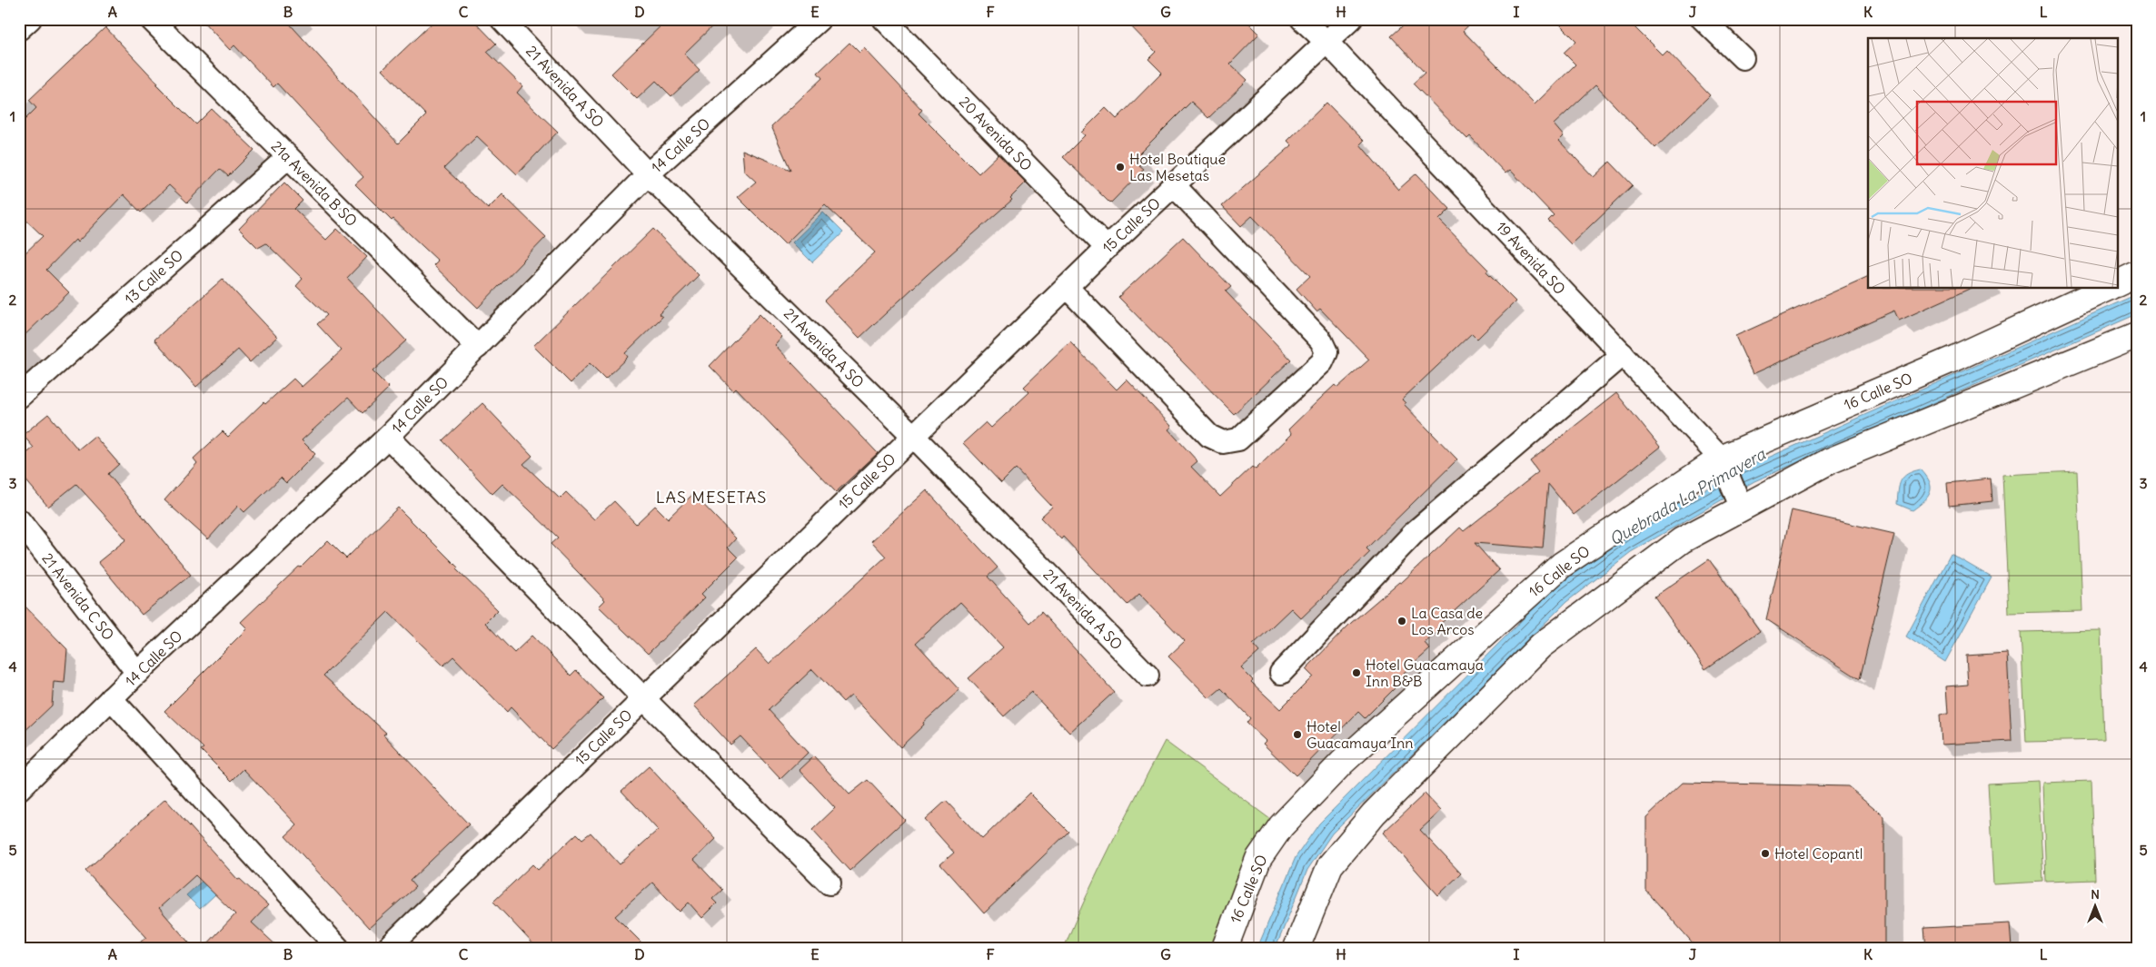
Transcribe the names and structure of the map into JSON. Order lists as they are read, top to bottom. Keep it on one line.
{"streets":{"street":["21 Avenida A SO","20 Avenida SO","14 Calle SO","21a Avenida B SO","15 Calle SO","19 Avenida SO","13 Calle SO","16 Calle SO","21 Avenida C SO"]},"crossings":[["21 Avenida A SO","14 Calle SO"],["21 Avenida A SO","15 Calle SO"],["20 Avenida SO","15 Calle SO"],["14 Calle SO","21a Avenida B SO"],["14 Calle SO","21 Avenida C SO"],["21a Avenida B SO","13 Calle SO"],["15 Calle SO","19 Avenida SO"],["19 Avenida SO","16 Calle SO"]],"districts":["LAS MESETAS"],"water":["Quebrada La Primavera"],"places":["Hotel Boutique Las Mesetas","La Casa de Los Arcos","Hotel Guacamaya Inn B&B","Hotel Guacamaya Inn","Hotel Copantl"],"north":"top","grid":{"columns":["A","B","C","D","E","F","G","H","I","J","K","L"],"rows":["1","2","3","4","5"]}}
